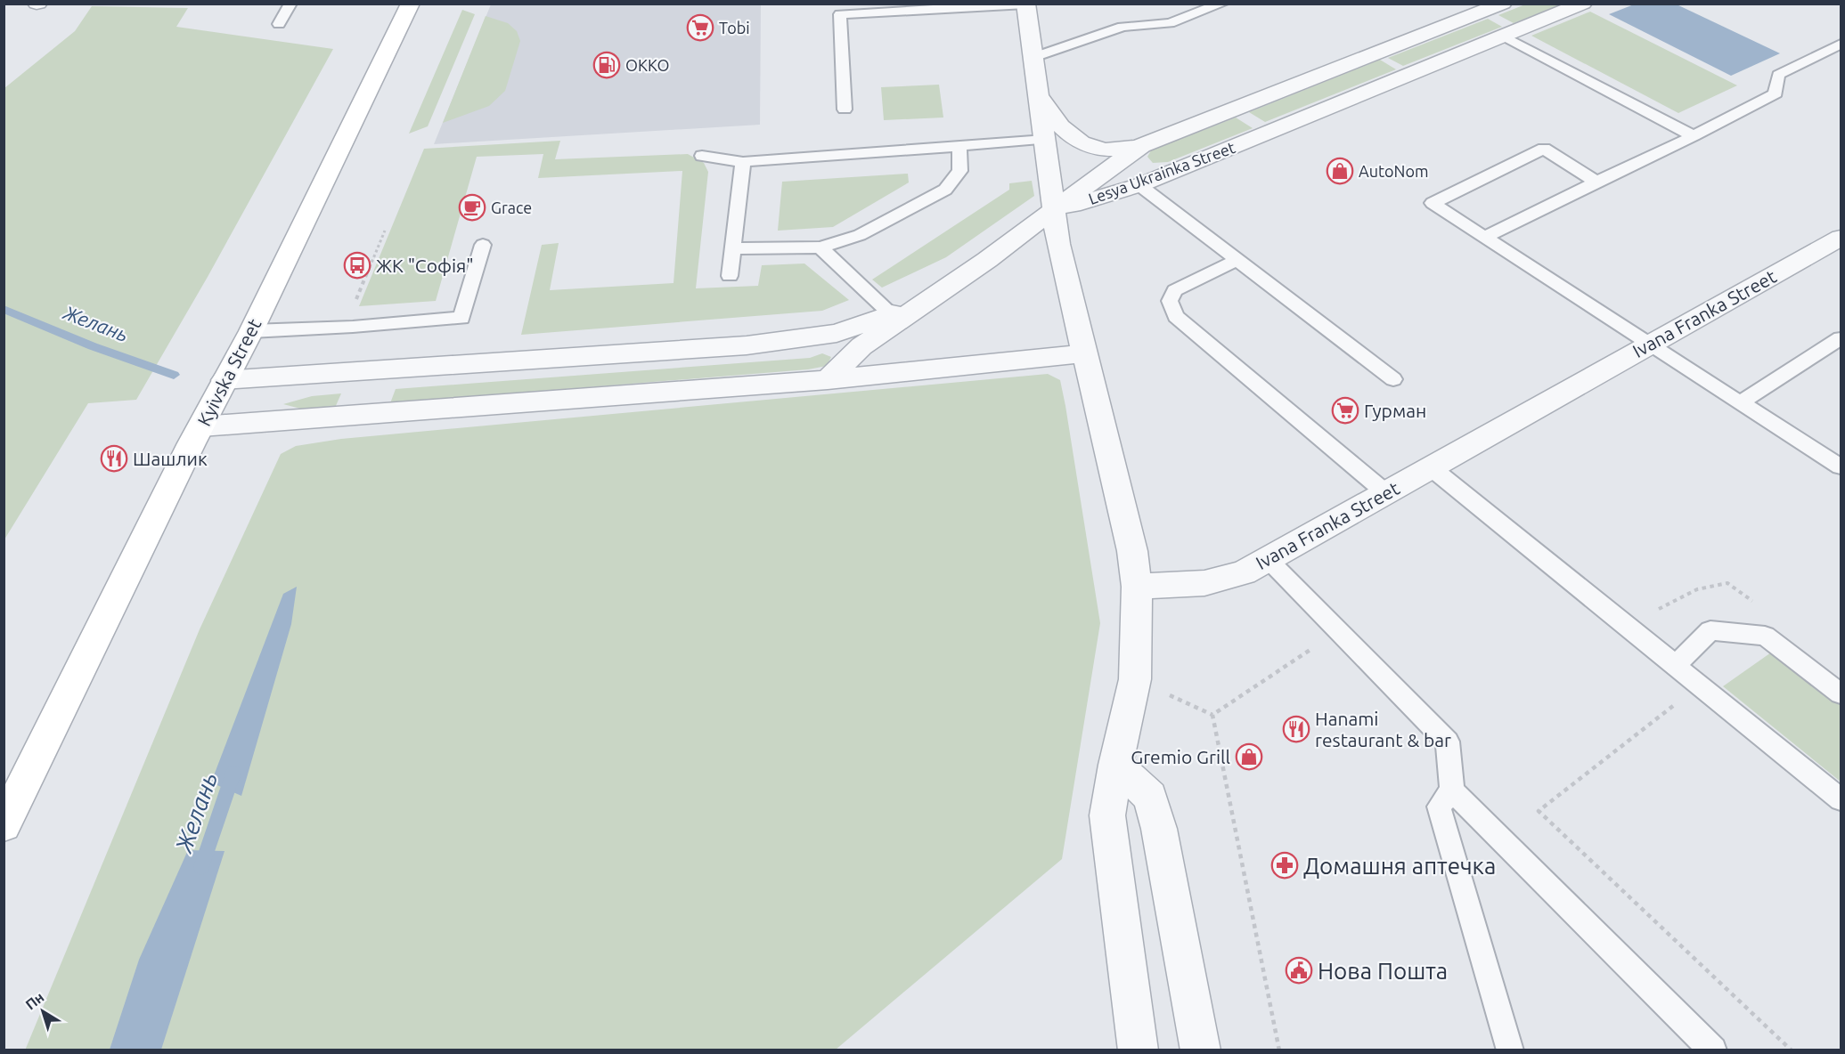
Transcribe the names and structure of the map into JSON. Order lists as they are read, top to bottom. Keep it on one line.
{"streets":{"main road":["Kyivska Street"],"street":["Lesya Ukrainka Street","Ivana Franka Street"]},"water":["Желань"],"places":{"supermarket":["Tobi","Гурман"],"fuel station":["OKKO"],"shop":["AutoNom","Gremio Grill"],"cafe":["Grace"],"bus stop":["ЖК \"Софія\""],"restaurant":["Шашлик","Hanami restaurant & bar"],"pharmacy":["Домашня аптечка"],"public building":["Нова Пошта"]},"north":"top left"}
